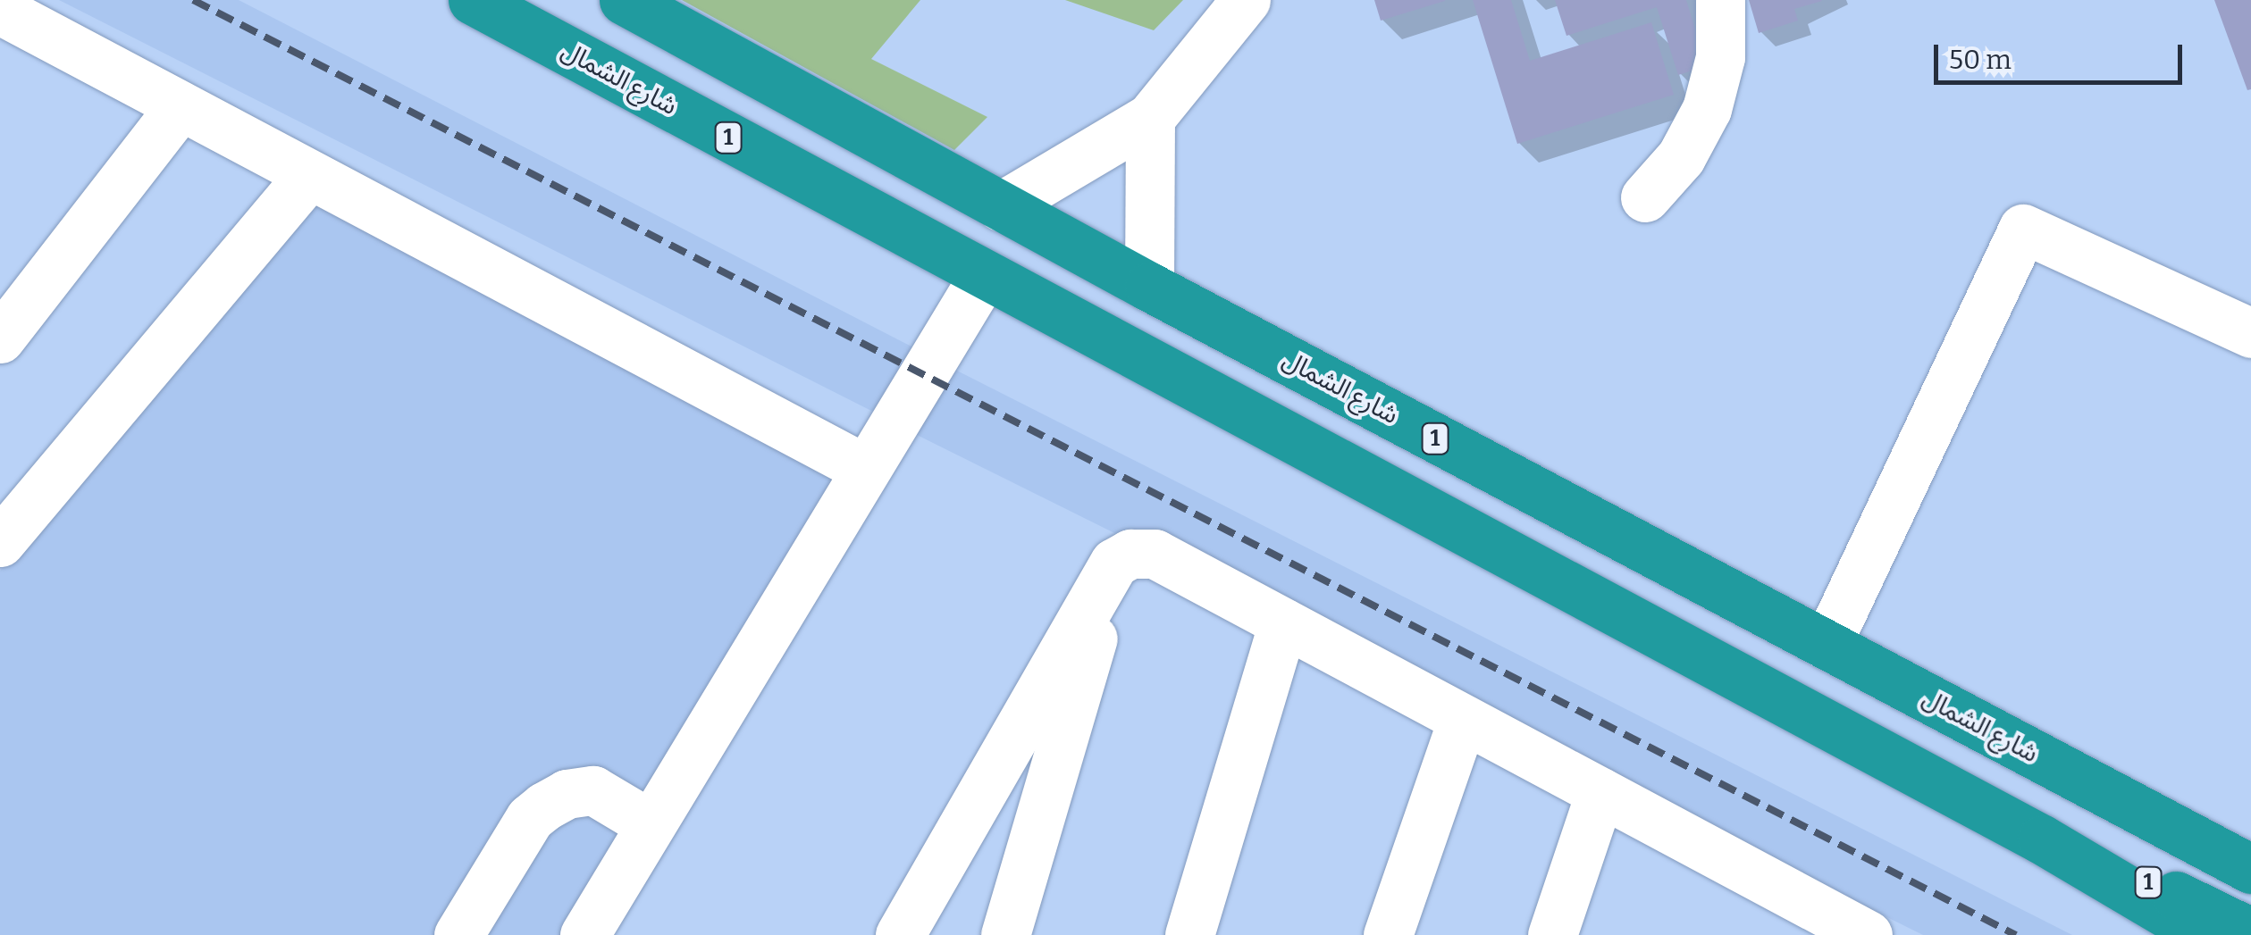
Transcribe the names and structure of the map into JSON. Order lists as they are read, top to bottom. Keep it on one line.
{"streets":{"highway":["شارع الشمال","1"]},"crossings":[["شارع الشمال","1"]],"scale_bar":"50 m"}
